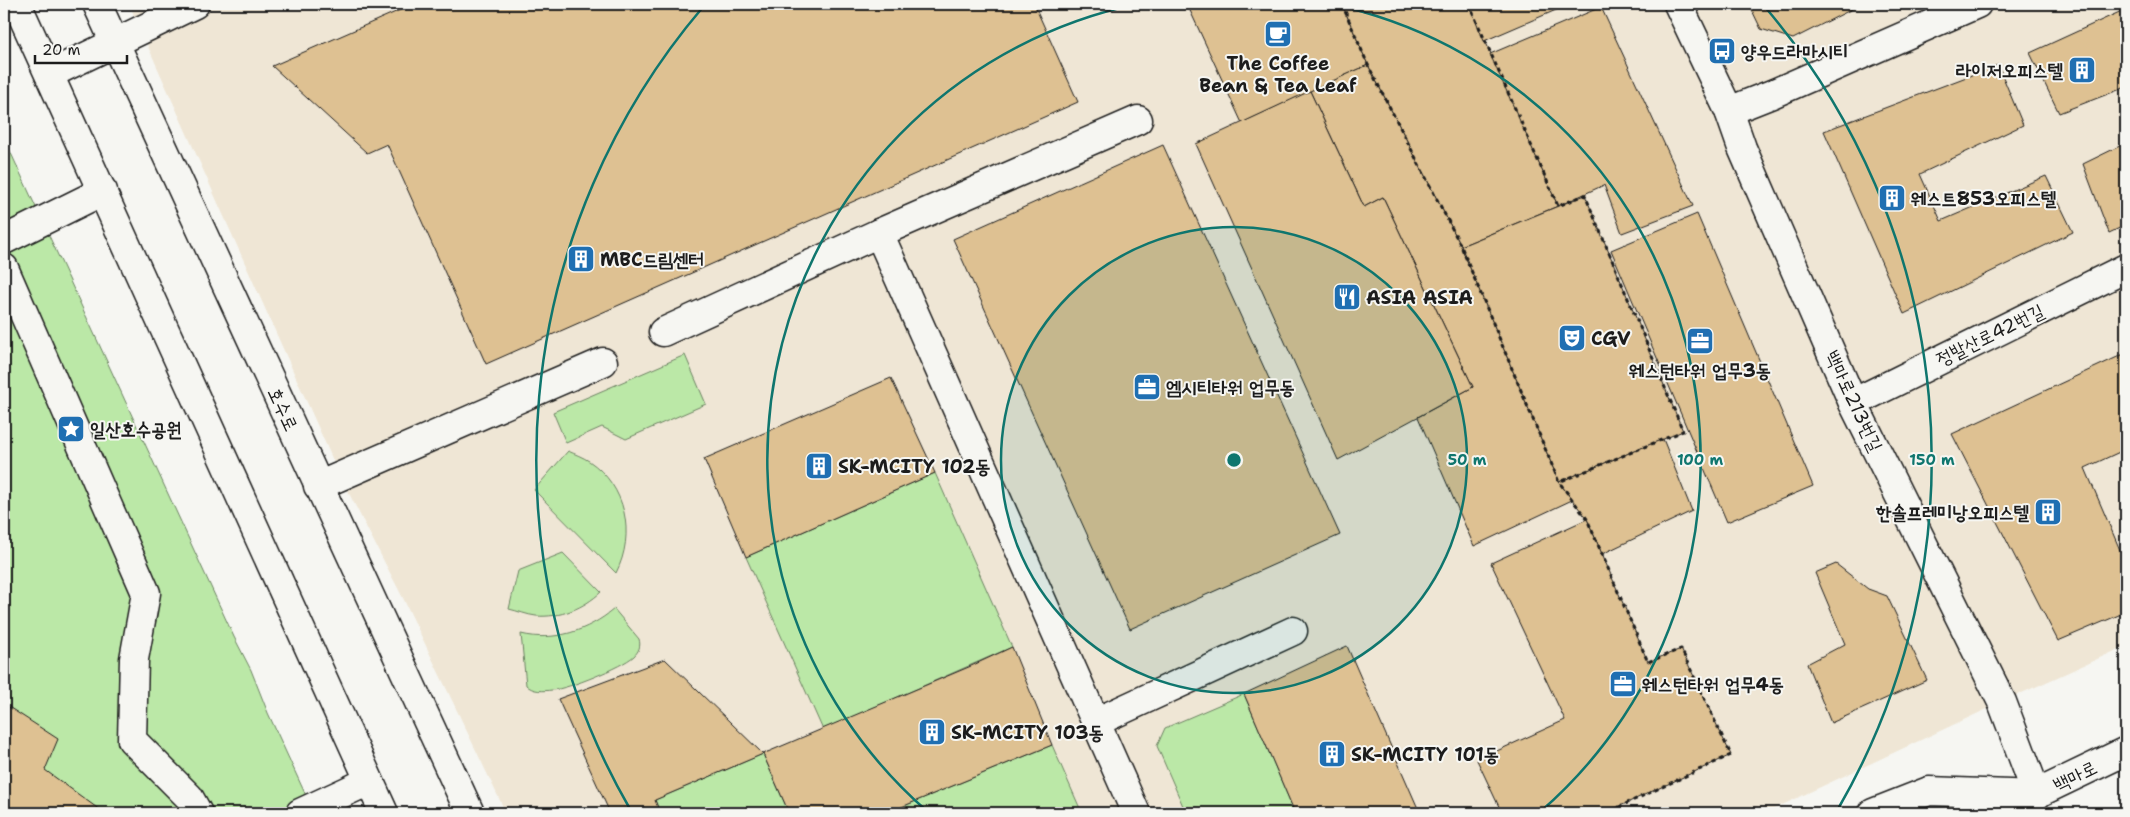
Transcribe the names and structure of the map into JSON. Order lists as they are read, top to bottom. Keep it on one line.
{"streets":{"main road":["정발산로42번길","백마로213번길","호수로","백마로"]},"crossings":[["정발산로42번길","백마로213번길"],["백마로213번길","백마로"]],"places":{"cafe":["The Coffee Bean & Tea Leaf"],"bus stop":["양우드라마시티"],"building":["라이저오피스텔","웨스트853오피스텔","MBC드림센터","SK-MCITY 102동","한솔프레미낭오피스텔","SK-MCITY 103동","SK-MCITY 101동"],"restaurant":["ASIA ASIA"],"theatre":["CGV"],"office":["웨스턴타워 업무3동","엠시티타워 업무동","웨스턴타워 업무4동"],"place":["일산호수공원"]},"scale_bar":"20 m","rings":["50 m","100 m","150 m"]}
